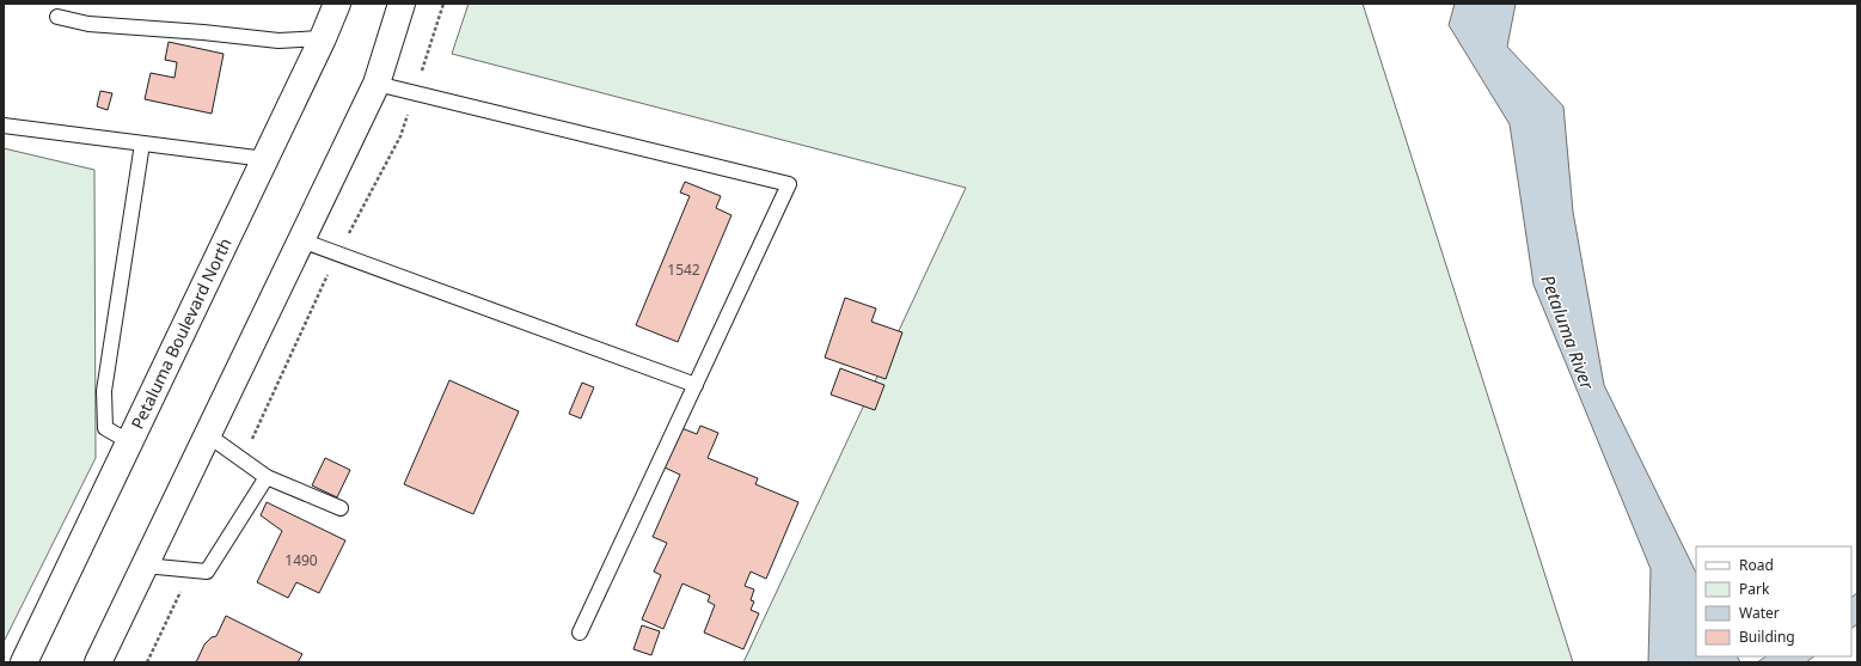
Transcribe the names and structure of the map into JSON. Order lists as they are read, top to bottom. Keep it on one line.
{"streets":{"main road":["Petaluma Boulevard North"]},"water":["Petaluma River"],"house_numbers":["1542","1490"],"legend":["Road","Park","Water","Building"]}
